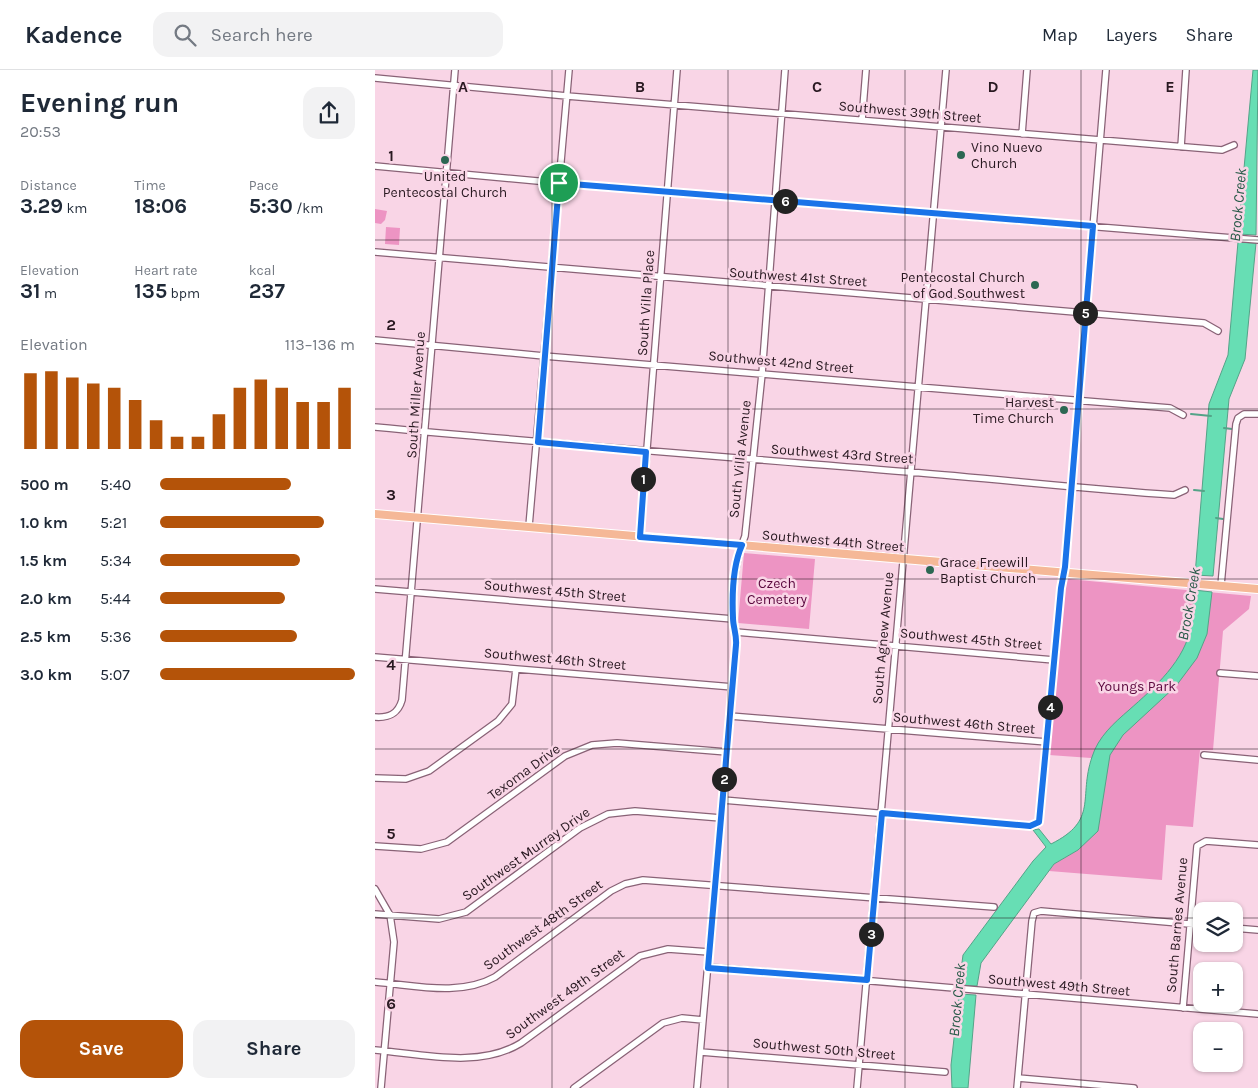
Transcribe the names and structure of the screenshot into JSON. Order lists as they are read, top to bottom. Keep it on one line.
{"streets":{"main road":["Southwest 44th Street"],"street":["Southwest 39th Street","Southwest 41st Street","South Villa Place","Southwest 42nd Street","South Miller Avenue","Southwest 43rd Street","South Villa Avenue","Southwest 45th Street","South Agnew Avenue","Southwest 46th Street","Texoma Drive","Southwest Murray Drive","Southwest 48th Street","South Barnes Avenue","Southwest 49th Street","Southwest 50th Street"]},"crossings":[["Southwest 39th Street","South Villa Place"],["Southwest 39th Street","South Miller Avenue"],["Southwest 39th Street","South Villa Avenue"],["Southwest 39th Street","South Agnew Avenue"],["Southwest 41st Street","South Villa Place"],["Southwest 41st Street","South Miller Avenue"],["Southwest 41st Street","South Villa Avenue"],["Southwest 41st Street","South Agnew Avenue"],["South Villa Place","Southwest 42nd Street"],["South Villa Place","Southwest 43rd Street"],["South Villa Place","Southwest 44th Street"],["Southwest 42nd Street","South Miller Avenue"],["Southwest 42nd Street","South Villa Avenue"],["Southwest 42nd Street","South Agnew Avenue"],["South Miller Avenue","Southwest 43rd Street"],["South Miller Avenue","Southwest 44th Street"],["South Miller Avenue","Southwest 45th Street"],["South Miller Avenue","Southwest 46th Street"],["Southwest 43rd Street","South Villa Avenue"],["Southwest 43rd Street","South Agnew Avenue"],["South Villa Avenue","Southwest 44th Street"],["South Villa Avenue","Southwest 45th Street"],["South Villa Avenue","Southwest 46th Street"],["South Villa Avenue","Texoma Drive"],["South Villa Avenue","Southwest Murray Drive"],["South Villa Avenue","Southwest 48th Street"],["South Villa Avenue","Southwest 49th Street"],["South Villa Avenue","Southwest 50th Street"],["Southwest 44th Street","South Agnew Avenue"],["Southwest 45th Street","South Agnew Avenue"],["South Agnew Avenue","Southwest 46th Street"],["South Agnew Avenue","Southwest 48th Street"],["South Agnew Avenue","Southwest 49th Street"],["South Agnew Avenue","Southwest 50th Street"],["South Barnes Avenue","Southwest 49th Street"]],"water":["Brock Creek"],"parks":["Czech Cemetery","Youngs Park"],"places":["Vino Nuevo Church","United Pentecostal Church","Pentecostal Church of God Southwest","Harvest Time Church","Grace Freewill Baptist Church"],"page":{"header":"Kadence","search":"Search here","nav":["Map","Layers","Share"],"heading":["Evening run","20:53"],"stats":[["Distance","3.29 km"],["Time","18:06"],["Pace","5:30 /km"],["Elevation","31 m"],["Heart rate","135 bpm"],["kcal","237"]],"pins":["6","5","1","4","2","3"],"chart":["Elevation","113–136 m"],"list":[{"name":"500 m","note":"5:40"},{"name":"1.0 km","note":"5:21"},{"name":"1.5 km","note":"5:34"},{"name":"2.0 km","note":"5:44"},{"name":"2.5 km","note":"5:36"},{"name":"3.0 km","note":"5:07"}],"map_buttons":["+","−"],"buttons":["Save","Share"]},"grid":{"columns":["A","B","C","D","E"],"rows":["1","2","3","4","5","6"]}}
